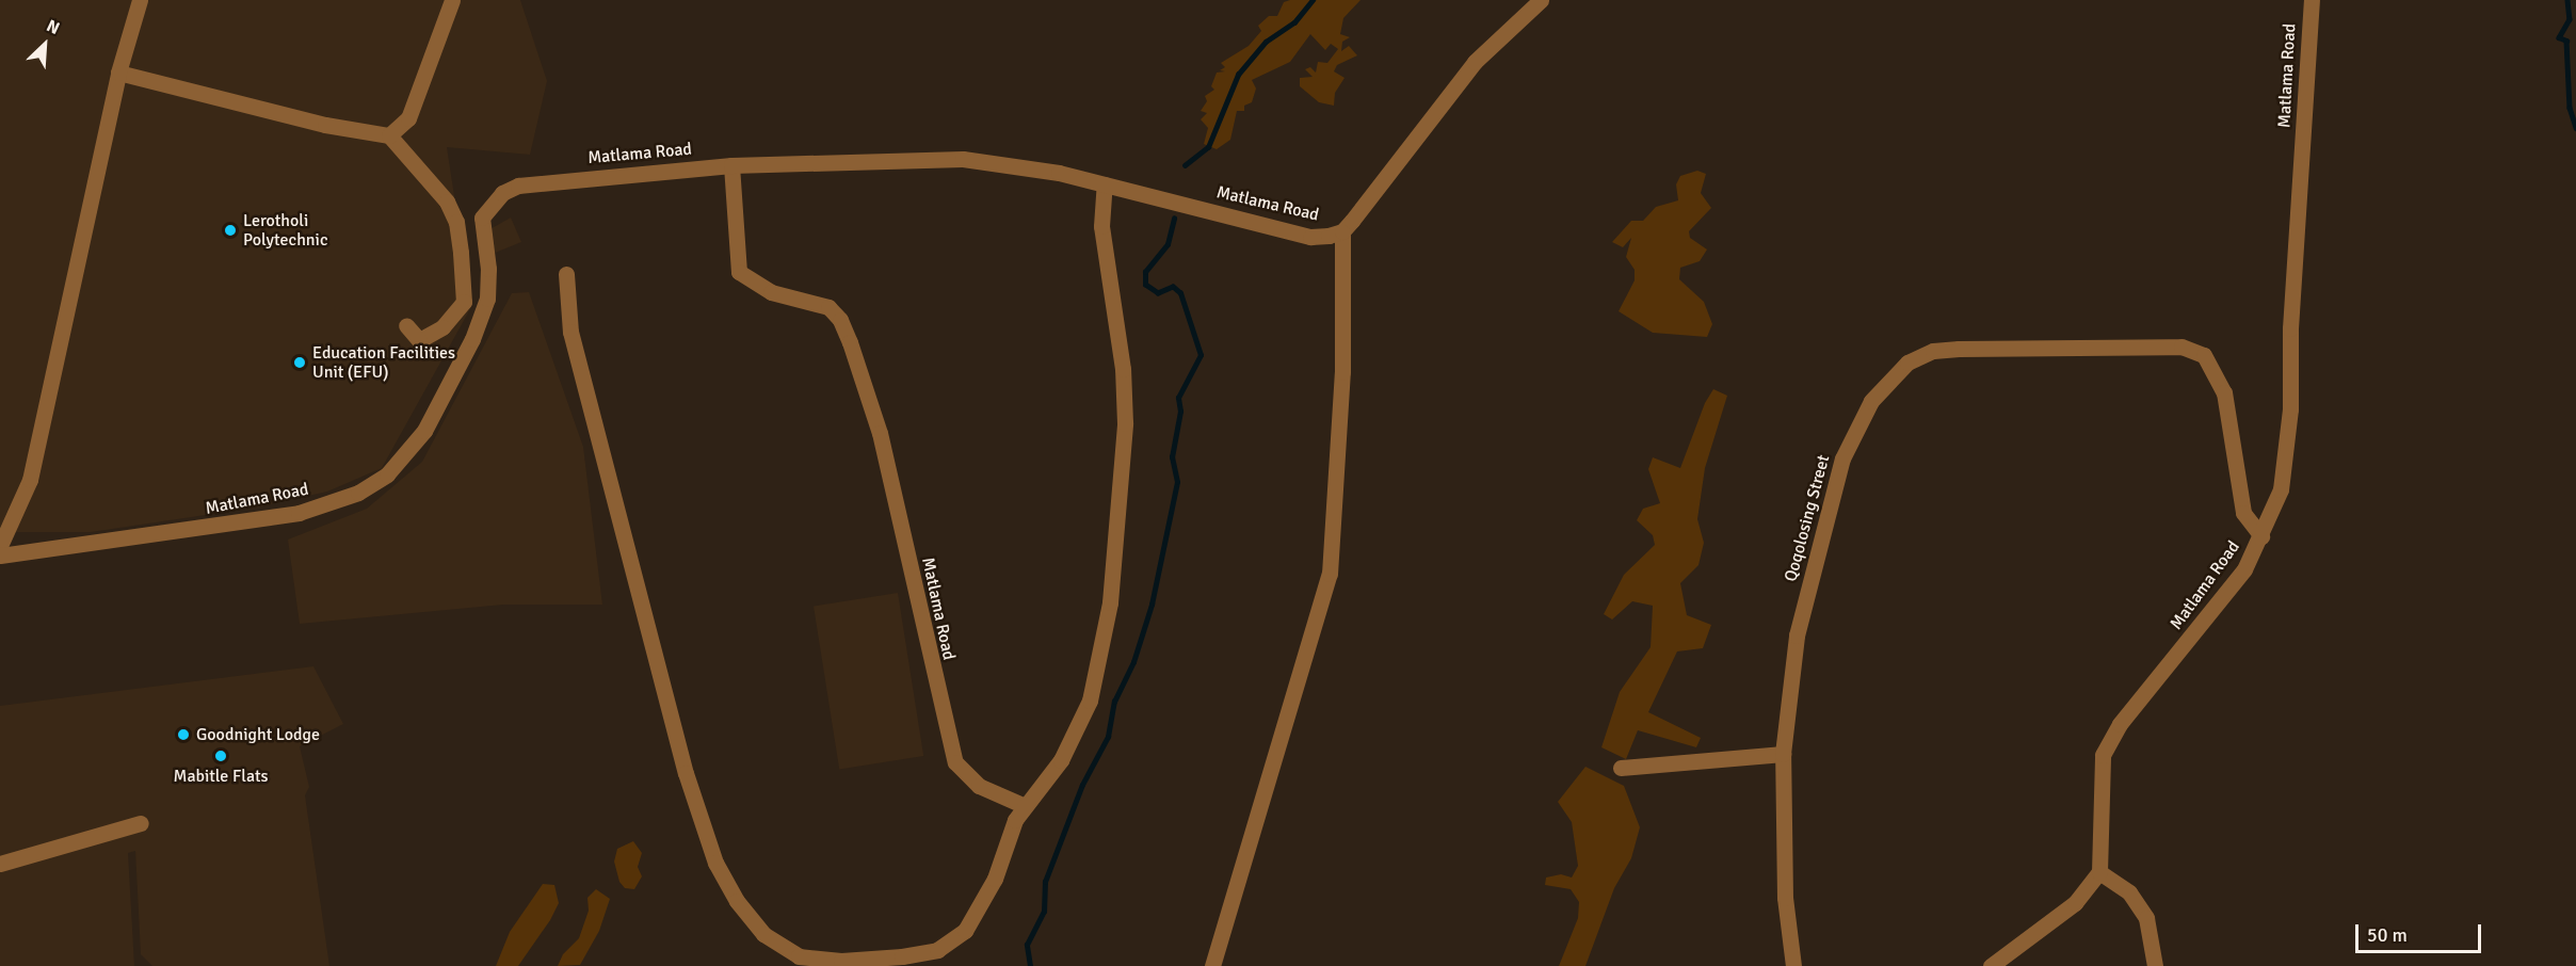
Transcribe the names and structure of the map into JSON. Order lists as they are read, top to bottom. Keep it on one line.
{"streets":{"street":["Matlama Road","Qoqolosing Street"]},"crossings":[["Matlama Road","Qoqolosing Street"]],"places":["Lerotholi Polytechnic","Education Facilities Unit (EFU)","Goodnight Lodge","Mabitle Flats"],"scale_bar":"50 m","north":"top right"}
